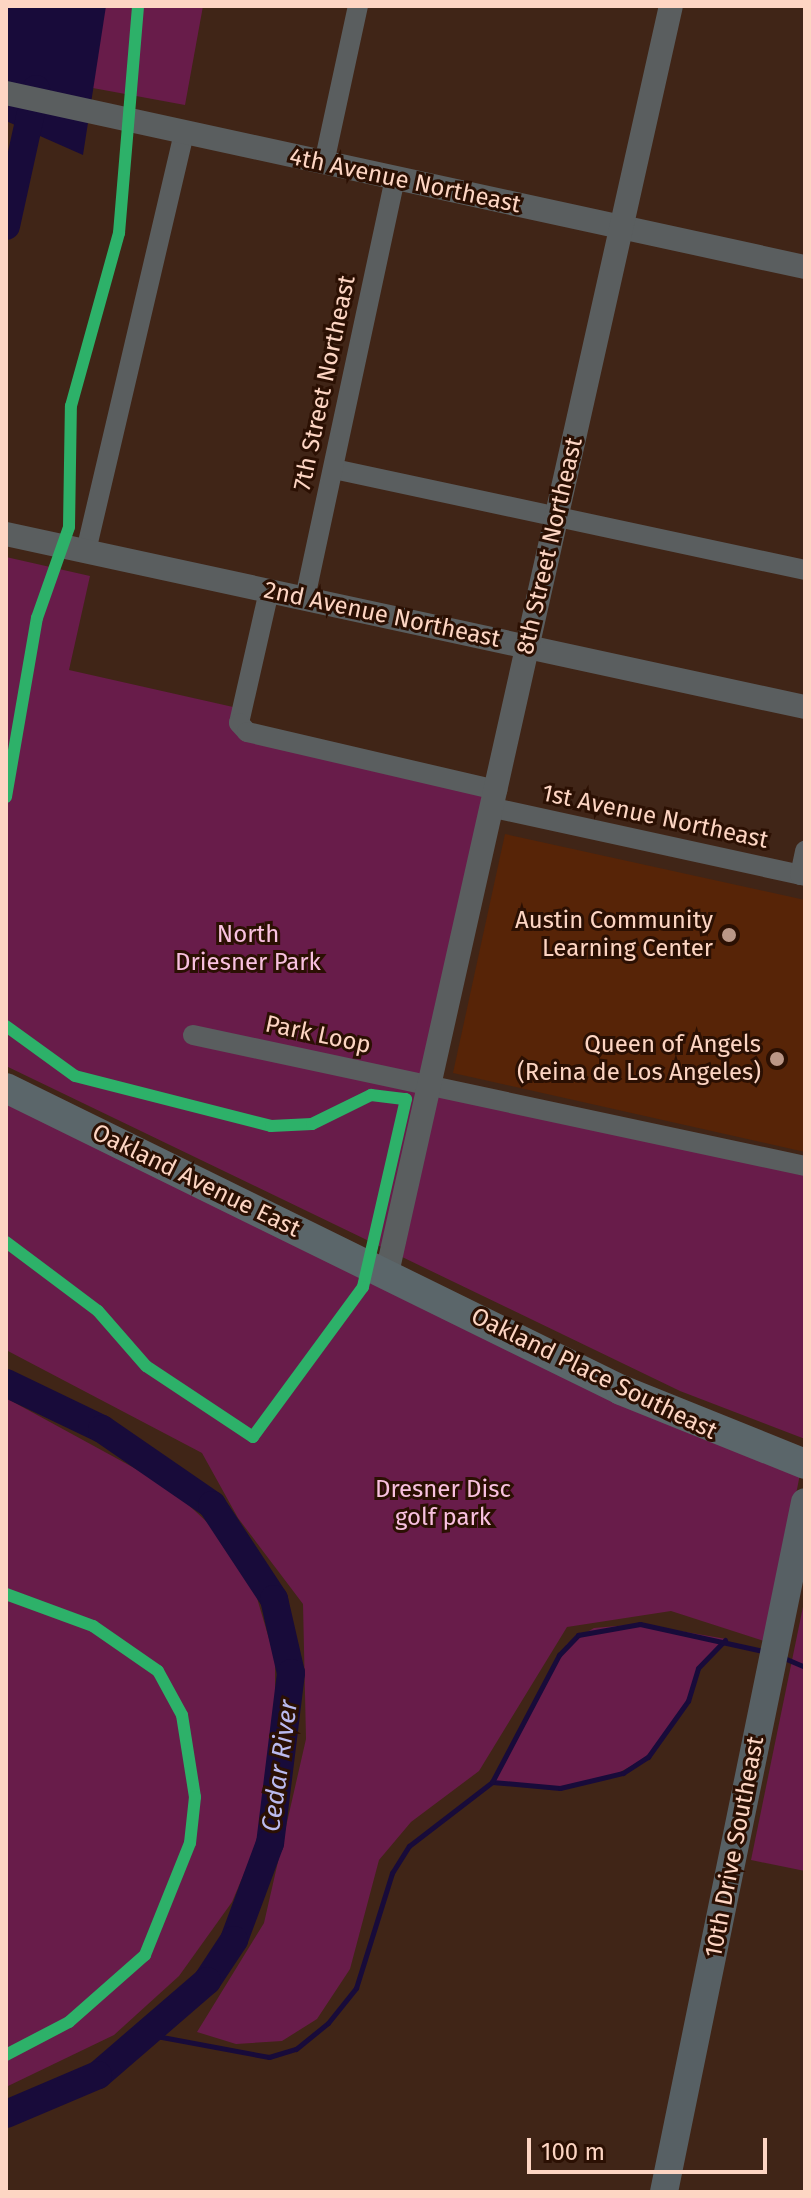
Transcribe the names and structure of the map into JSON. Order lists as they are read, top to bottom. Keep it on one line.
{"streets":{"main road":["Oakland Avenue East","Oakland Place Southeast","10th Drive Southeast"],"street":["4th Avenue Northeast","7th Street Northeast","8th Street Northeast","2nd Avenue Northeast","1st Avenue Northeast","Park Loop"]},"crossings":[["4th Avenue Northeast","7th Street Northeast"],["4th Avenue Northeast","8th Street Northeast"],["7th Street Northeast","2nd Avenue Northeast"],["8th Street Northeast","2nd Avenue Northeast"],["8th Street Northeast","1st Avenue Northeast"],["8th Street Northeast","Park Loop"],["8th Street Northeast","Oakland Avenue East"],["8th Street Northeast","Oakland Place Southeast"],["2nd Avenue Northeast","1st Avenue Northeast"],["Oakland Avenue East","Oakland Place Southeast"]],"water":["Cedar River"],"parks":["North Driesner Park","Dresner Disc golf park"],"places":["Austin Community Learning Center","Queen of Angels (Reina de Los Angeles)"],"scale_bar":"100 m"}
